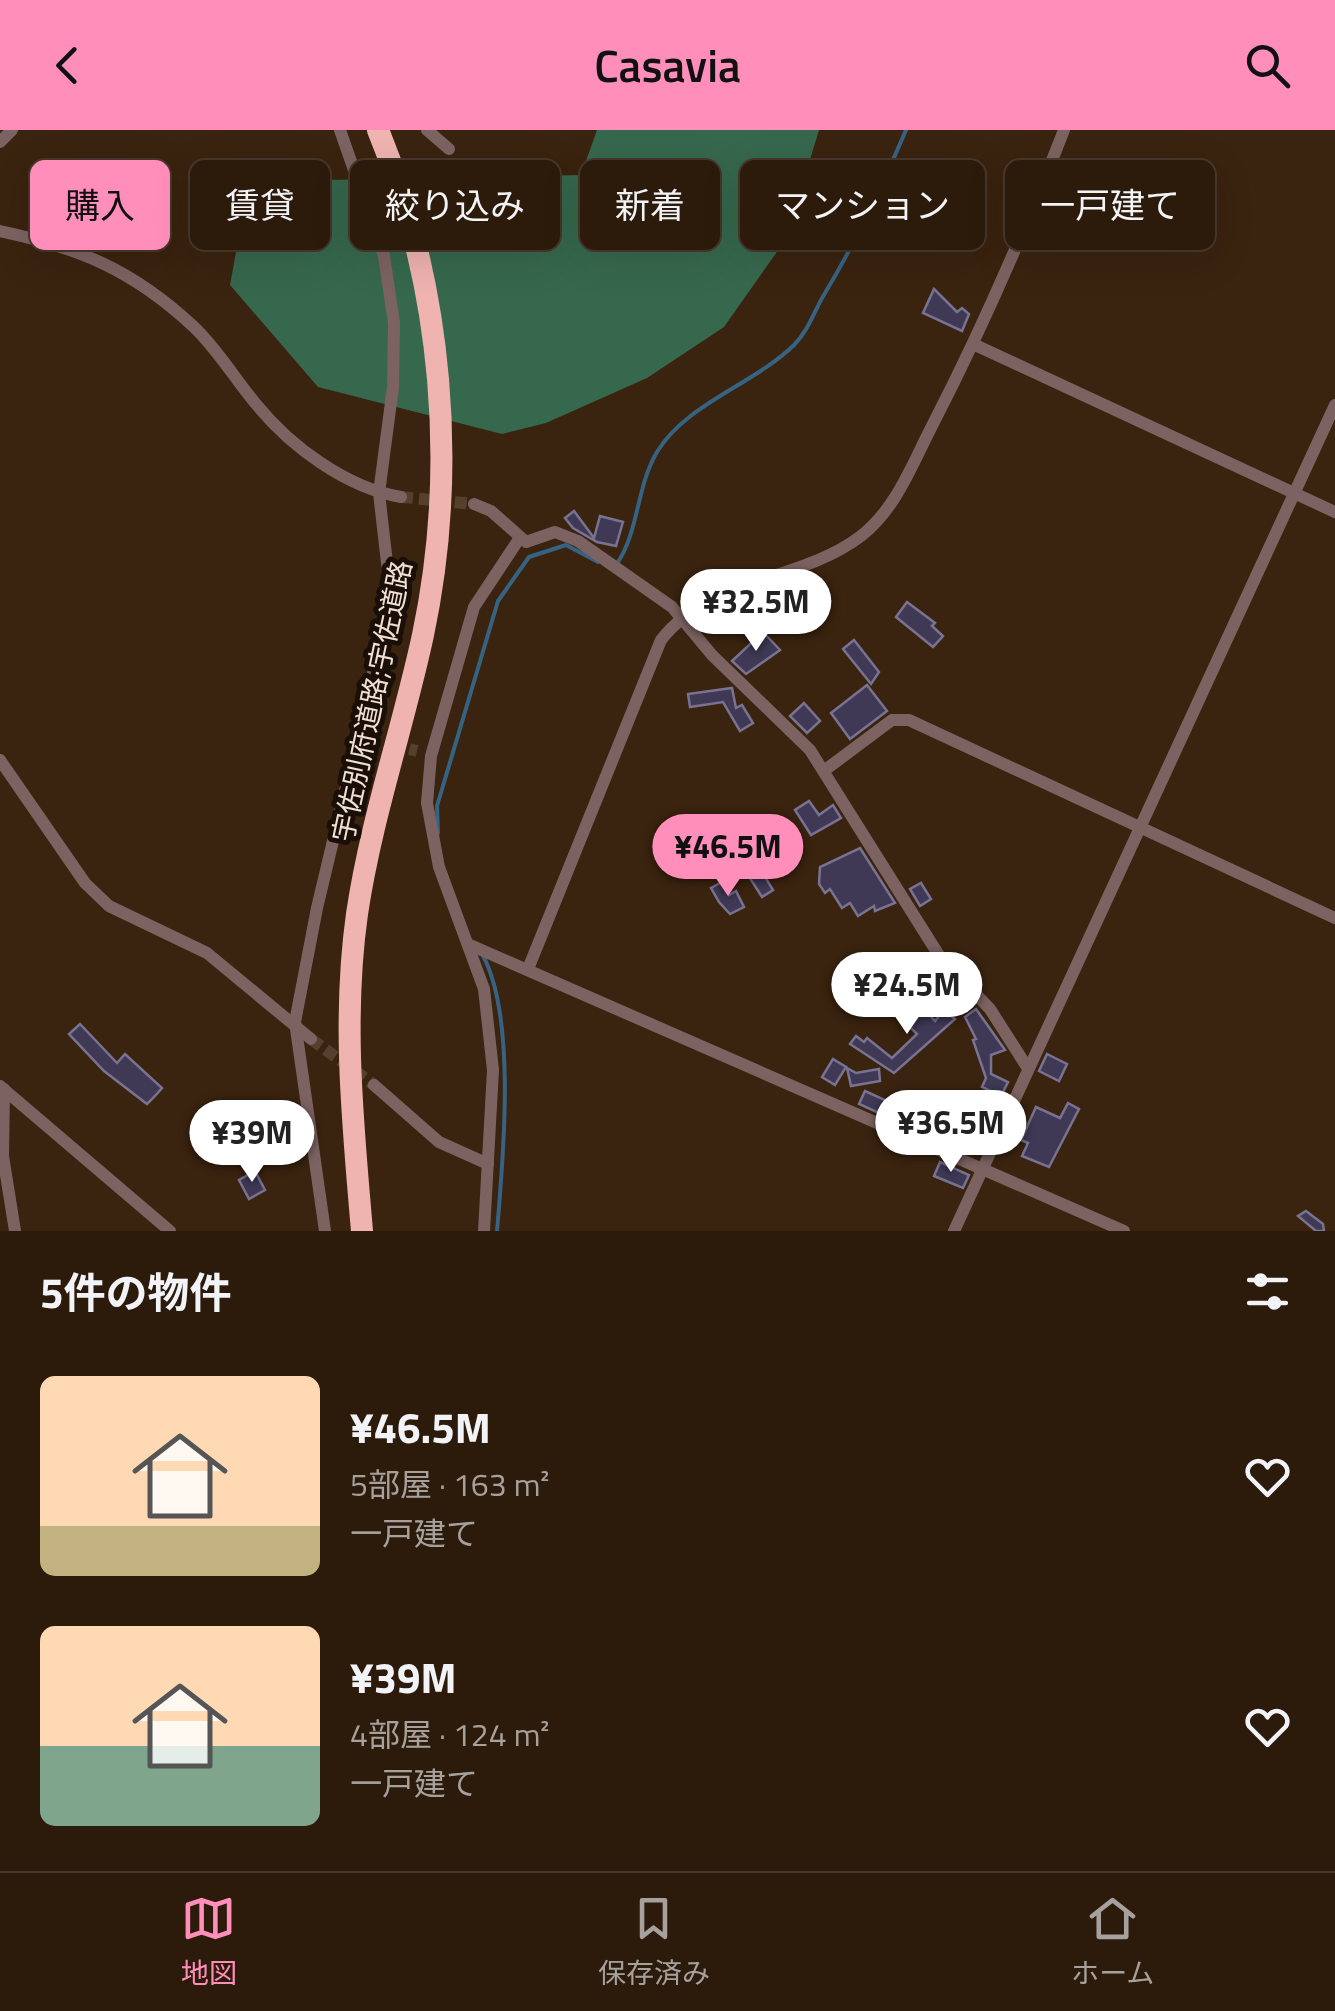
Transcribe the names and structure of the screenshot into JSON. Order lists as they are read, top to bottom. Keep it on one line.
{"streets":{"highway":["宇佐別府道路;宇佐道路"]},"page":{"header":"Casavia","chip":["購入","賃貸","絞り込み","新着","マンション","一戸建て"],"price":["¥32.5M","¥46.5M","¥24.5M","¥36.5M","¥39M"],"heading":"5件の物件","list":[{"name":"¥46.5M","note":"5部屋 · 163 m² · 一戸建て"},{"name":"¥39M","note":"4部屋 · 124 m² · 一戸建て"}],"tabs":["地図","保存済み","ホーム"]}}
